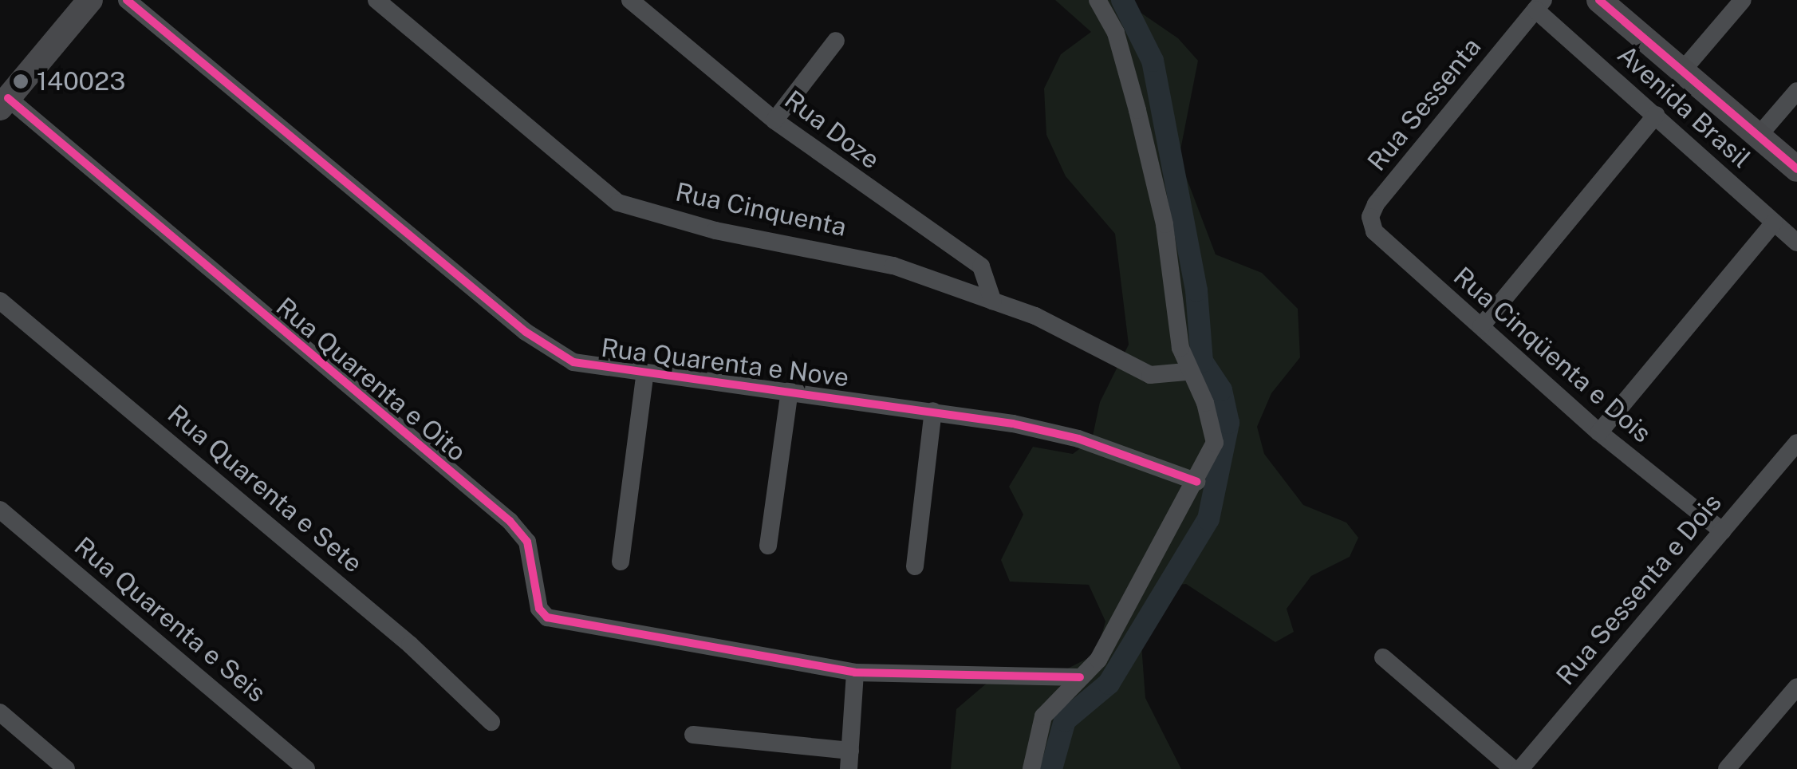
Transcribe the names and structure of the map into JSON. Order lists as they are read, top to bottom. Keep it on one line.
{"streets":{"street":["Rua Sessenta","Avenida Brasil","Rua Doze","Rua Cinquenta","Rua Cinqüenta e Dois","Rua Quarenta e Nove","Rua Quarenta e Oito","Rua Quarenta e Sete","Rua Sessenta e Dois","Rua Quarenta e Seis"]},"crossings":[["Rua Sessenta","Avenida Brasil"],["Rua Sessenta","Rua Cinqüenta e Dois"],["Rua Doze","Rua Cinquenta"],["Rua Cinqüenta e Dois","Rua Sessenta e Dois"]],"places":["140023"]}
